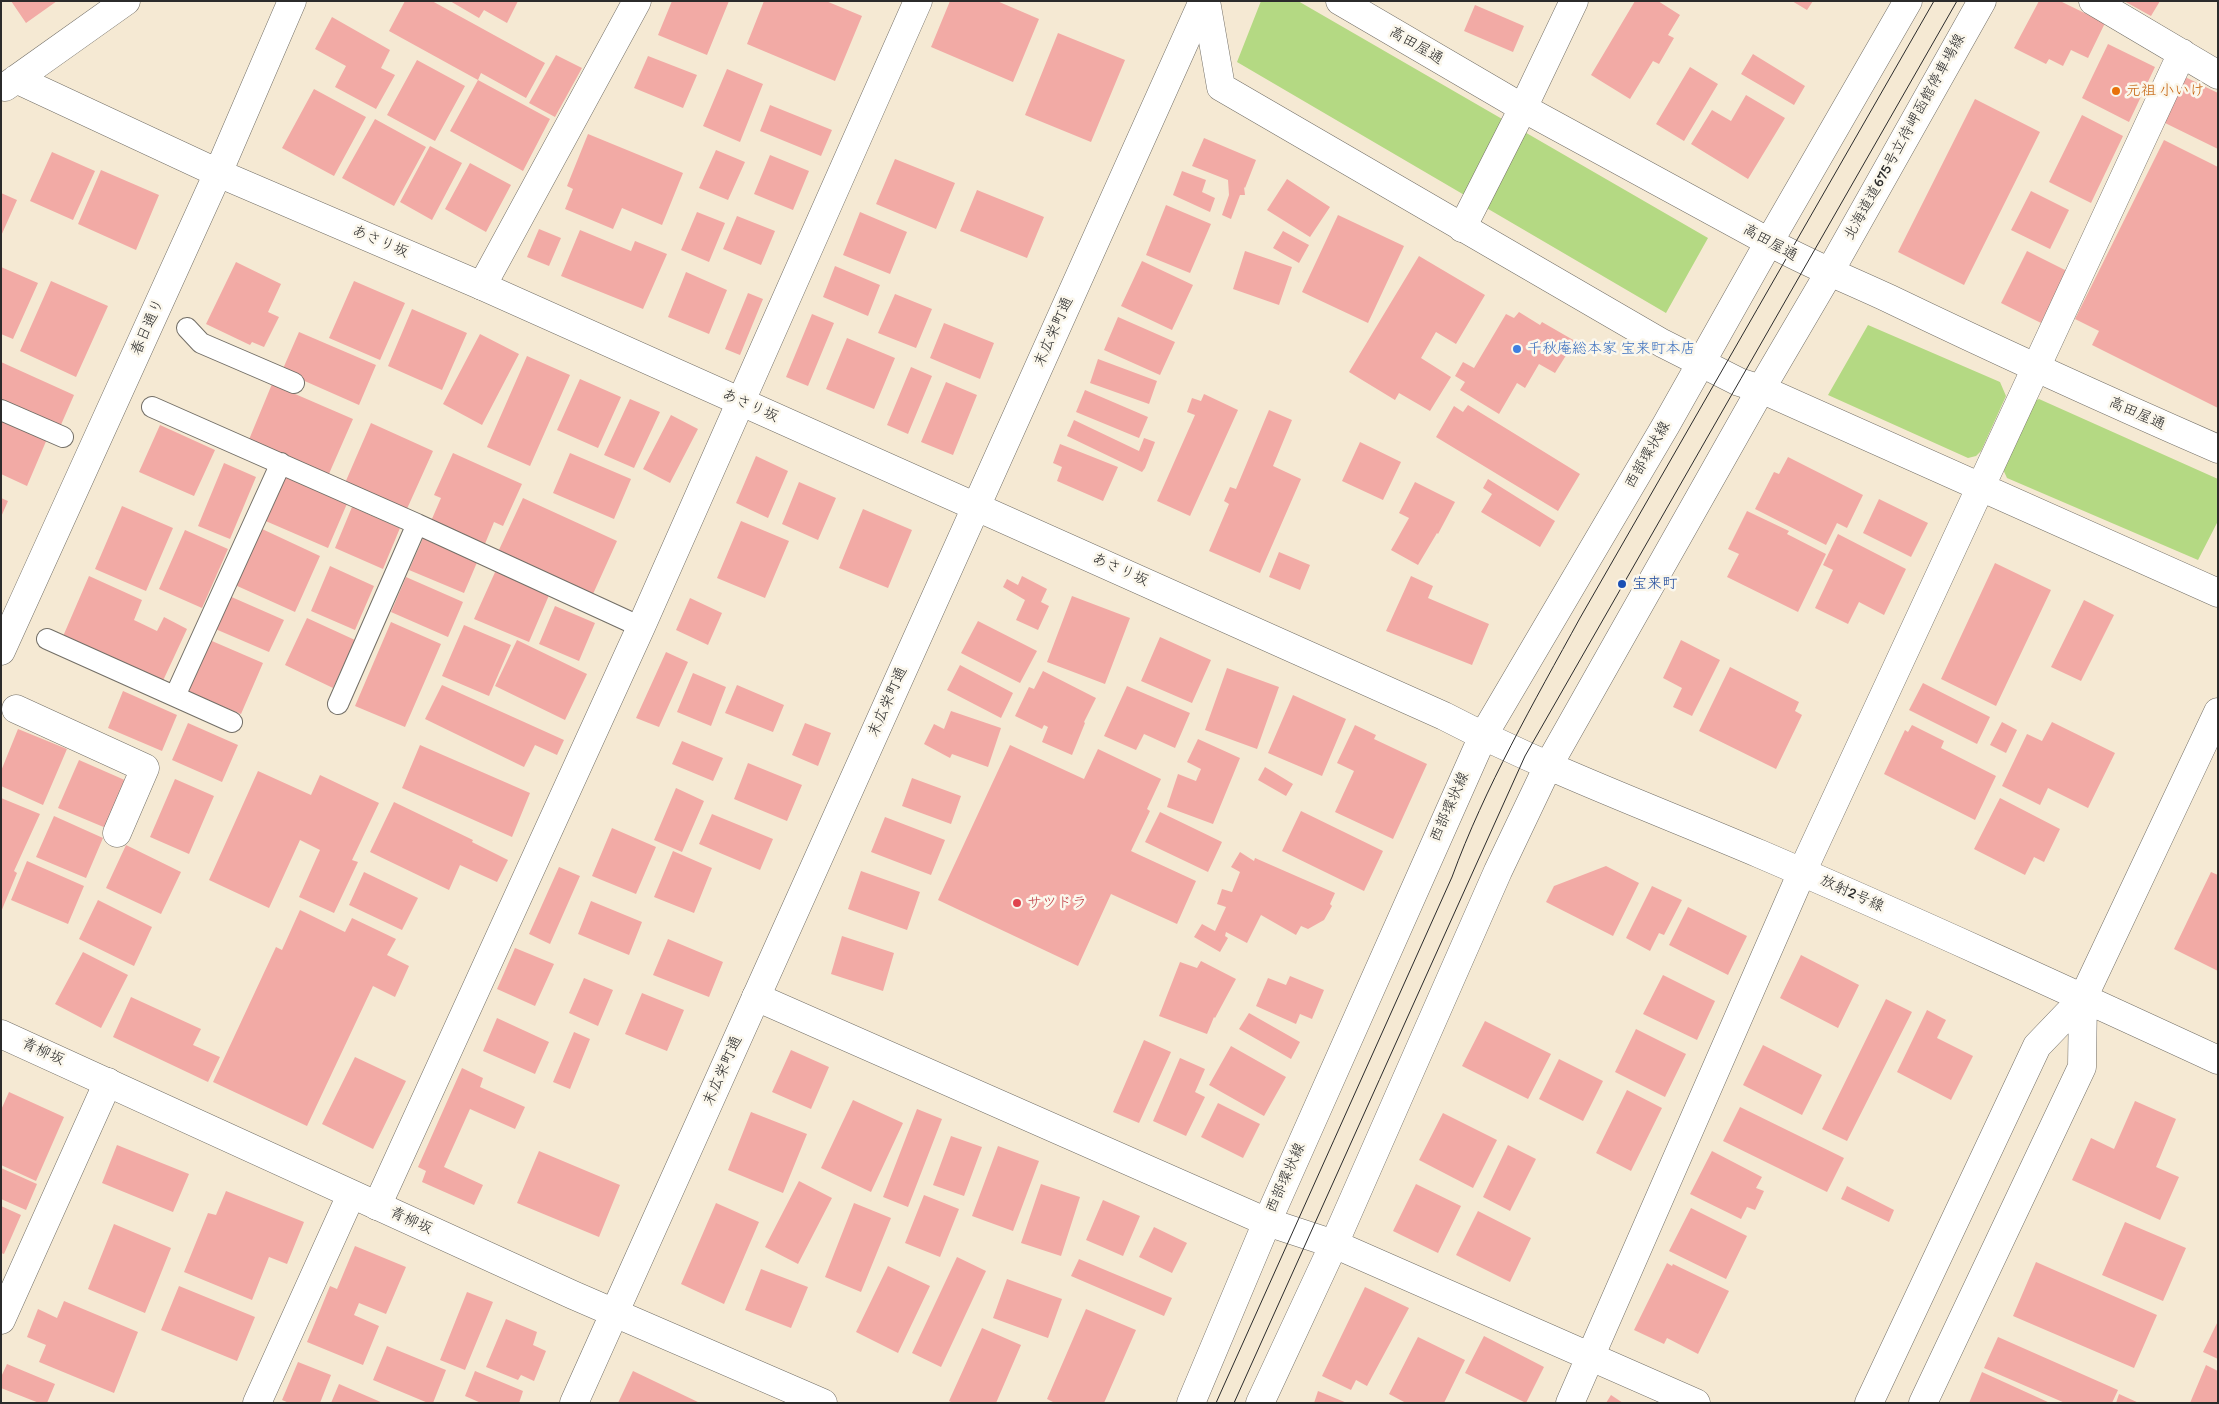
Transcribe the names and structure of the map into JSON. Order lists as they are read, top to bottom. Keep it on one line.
{"streets":{"street":["高田屋通","北海道道675号立待岬函館停車場線","あさり坂","春日通り","末広栄町通","西部環状線","放射2号線","青柳坂"]},"crossings":[["高田屋通","北海道道675号立待岬函館停車場線"],["高田屋通","西部環状線"],["あさり坂","春日通り"],["あさり坂","末広栄町通"],["あさり坂","西部環状線"],["あさり坂","放射2号線"],["末広栄町通","青柳坂"],["西部環状線","放射2号線"]],"places":["元祖 小いけ","千秋庵総本家 宝来町本店","宝来町","サツドラ"]}
